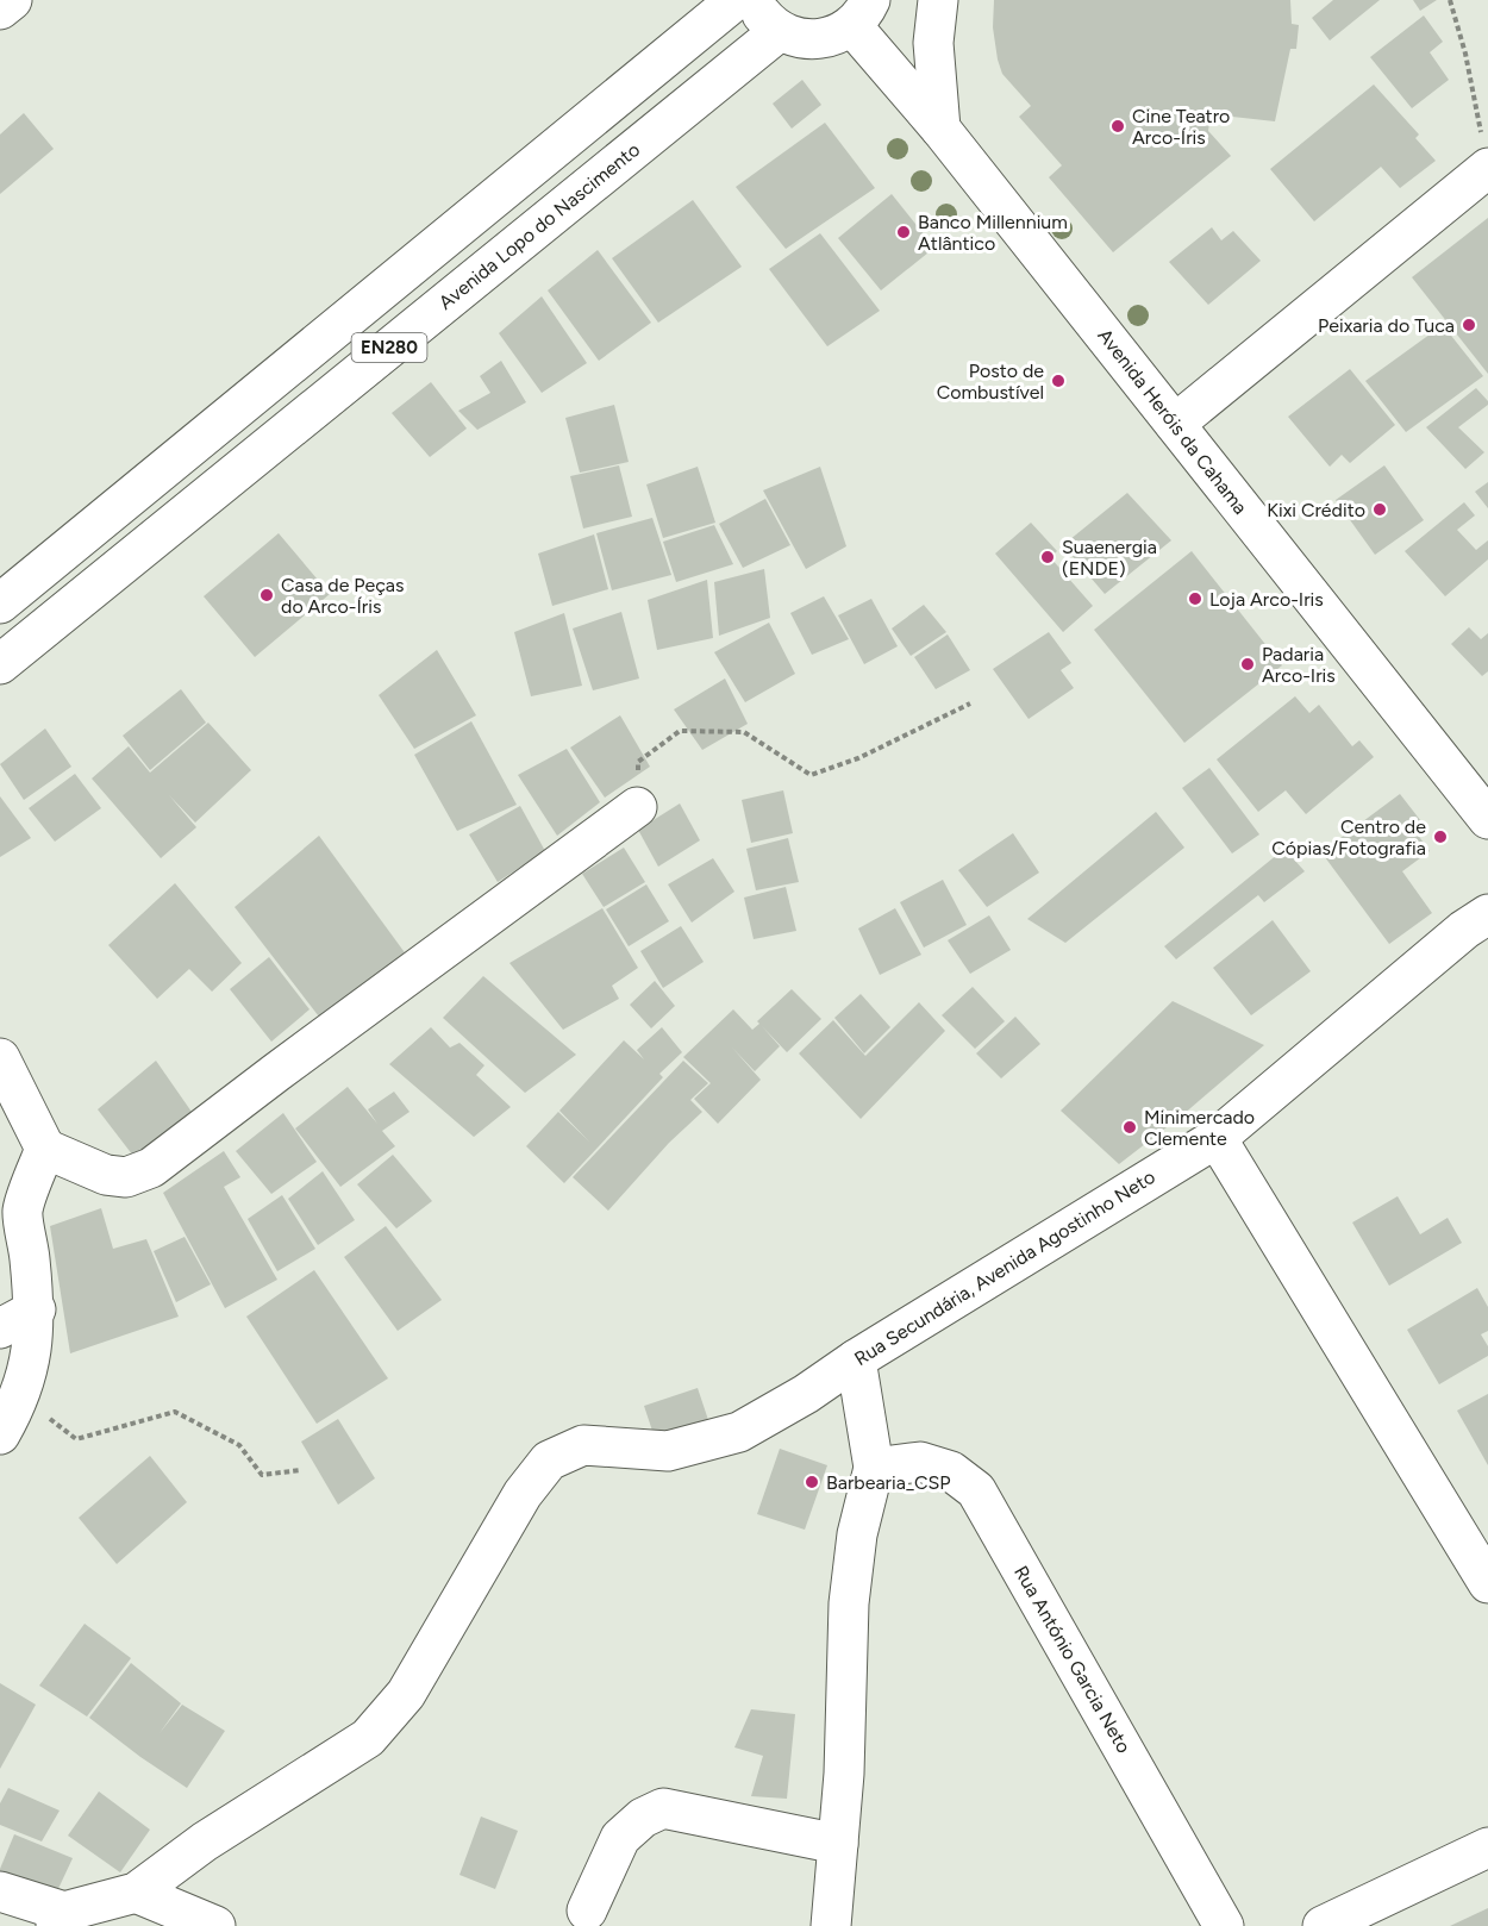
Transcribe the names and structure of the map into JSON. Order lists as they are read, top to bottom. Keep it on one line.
{"streets":{"street":["Avenida Lopo do Nascimento","EN280","Avenida Heróis da Cahama","Rua Secundária, Avenida Agostinho Neto","Rua António Garcia Neto"]},"places":["Cine Teatro Arco-Íris","Banco Millennium Atlântico","Peixaria do Tuca","Posto de Combustível","Kixi Crédito","Suaenergia (ENDE)","Casa de Peças do Arco-Íris","Loja Arco-Iris","Padaria Arco-Iris","Centro de Cópias/Fotografia","Minimercado Clemente","Barbearia_CSP"]}
